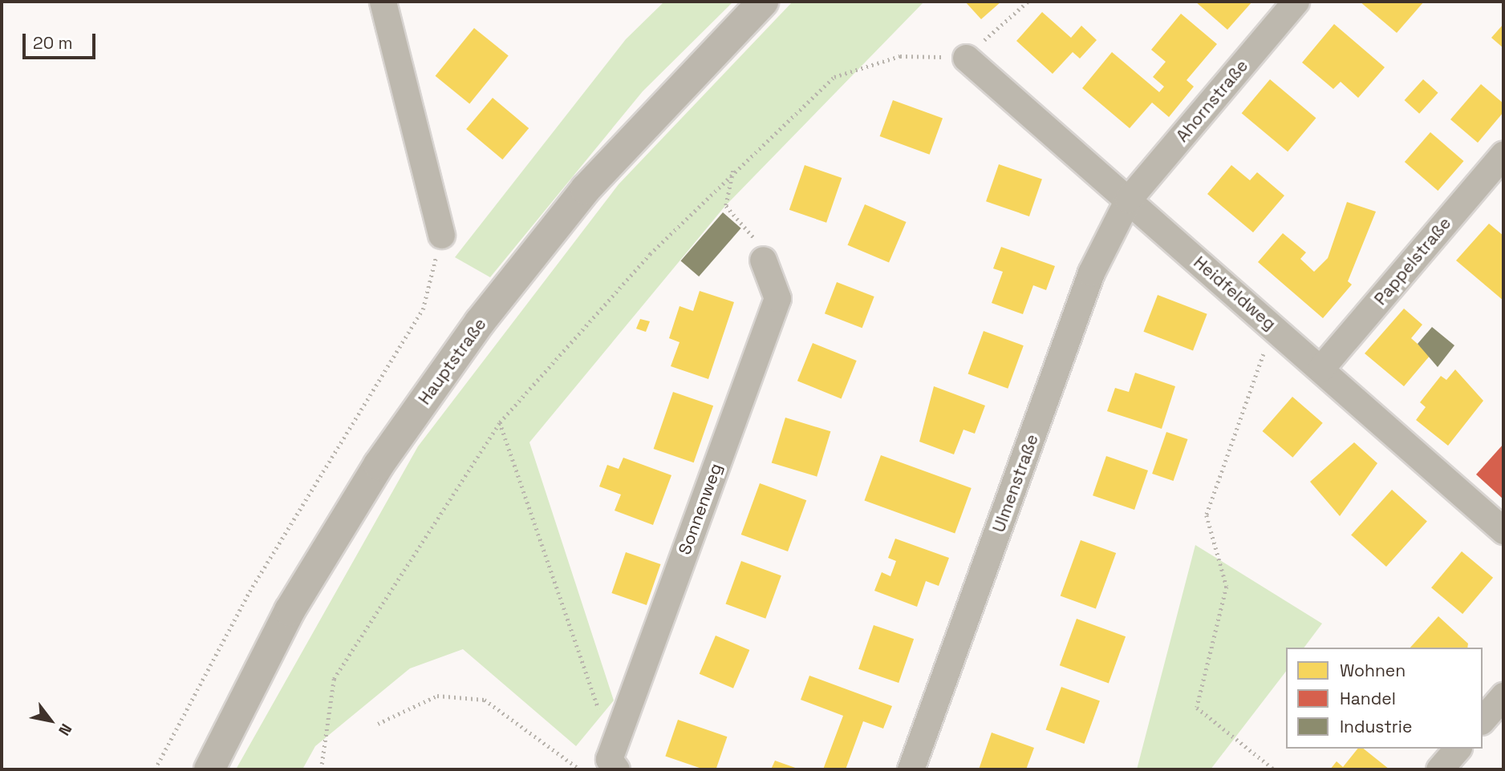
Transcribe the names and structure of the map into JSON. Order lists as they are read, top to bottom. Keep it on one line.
{"streets":{"main road":["Hauptstraße"],"street":["Ahornstraße","Pappelstraße","Heidfeldweg","Ulmenstraße","Sonnenweg"]},"crossings":[["Ahornstraße","Heidfeldweg"],["Ahornstraße","Ulmenstraße"],["Pappelstraße","Heidfeldweg"],["Heidfeldweg","Ulmenstraße"]],"legend":["Wohnen","Handel","Industrie"],"scale_bar":"20 m","north":"bottom right"}
